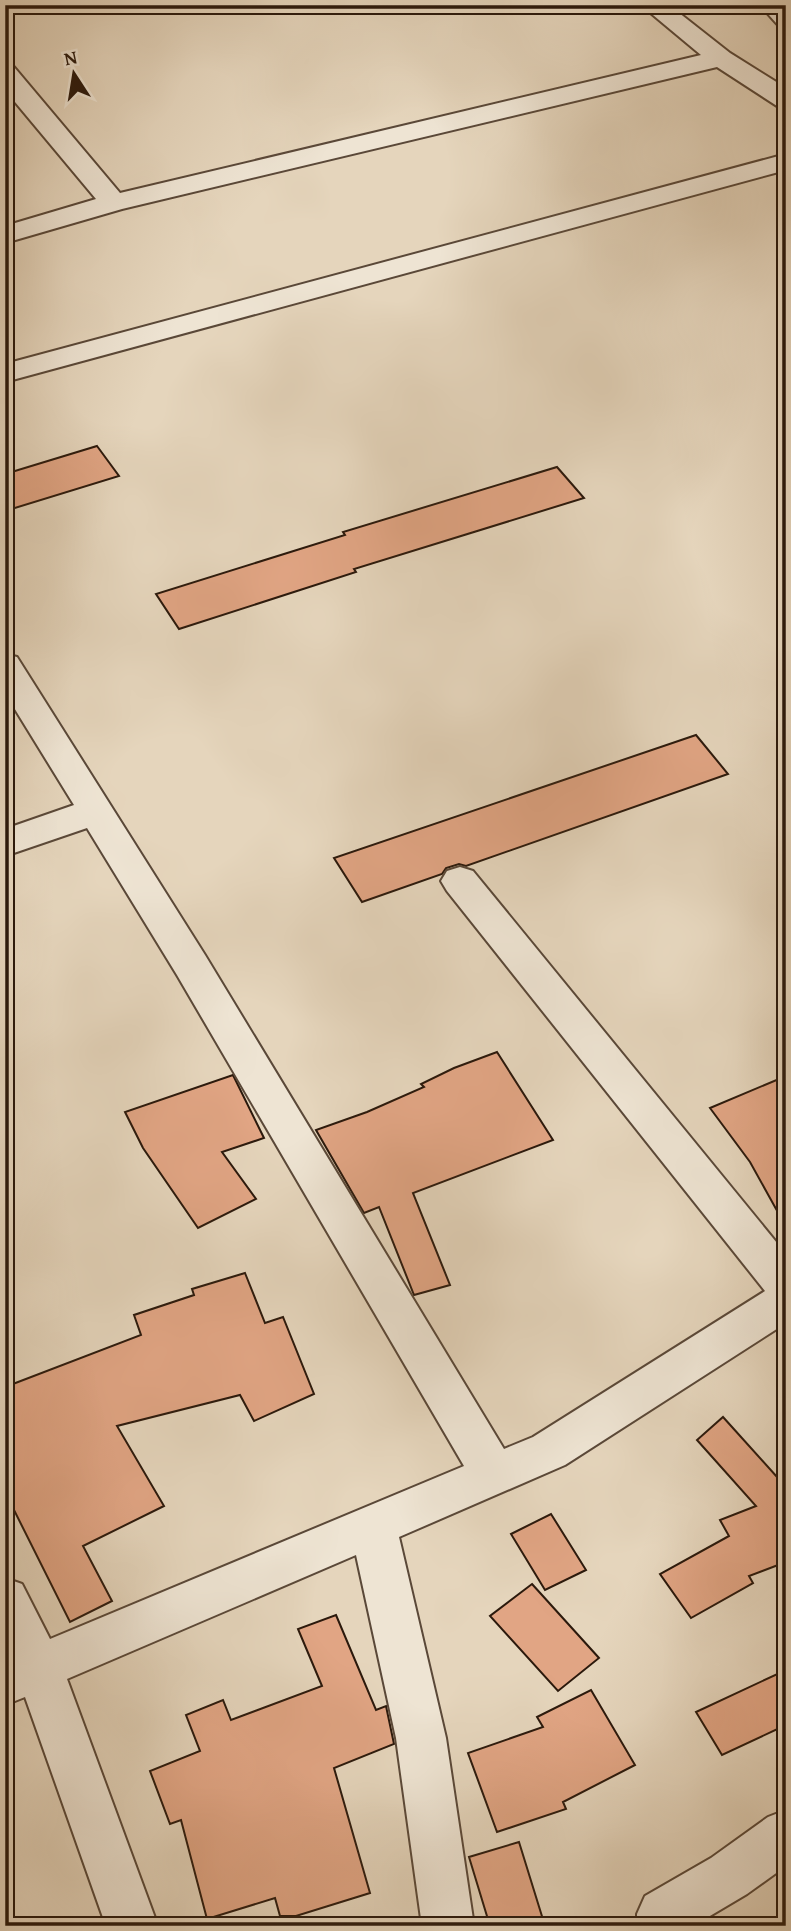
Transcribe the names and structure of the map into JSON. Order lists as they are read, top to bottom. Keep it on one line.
{"north":"top"}
